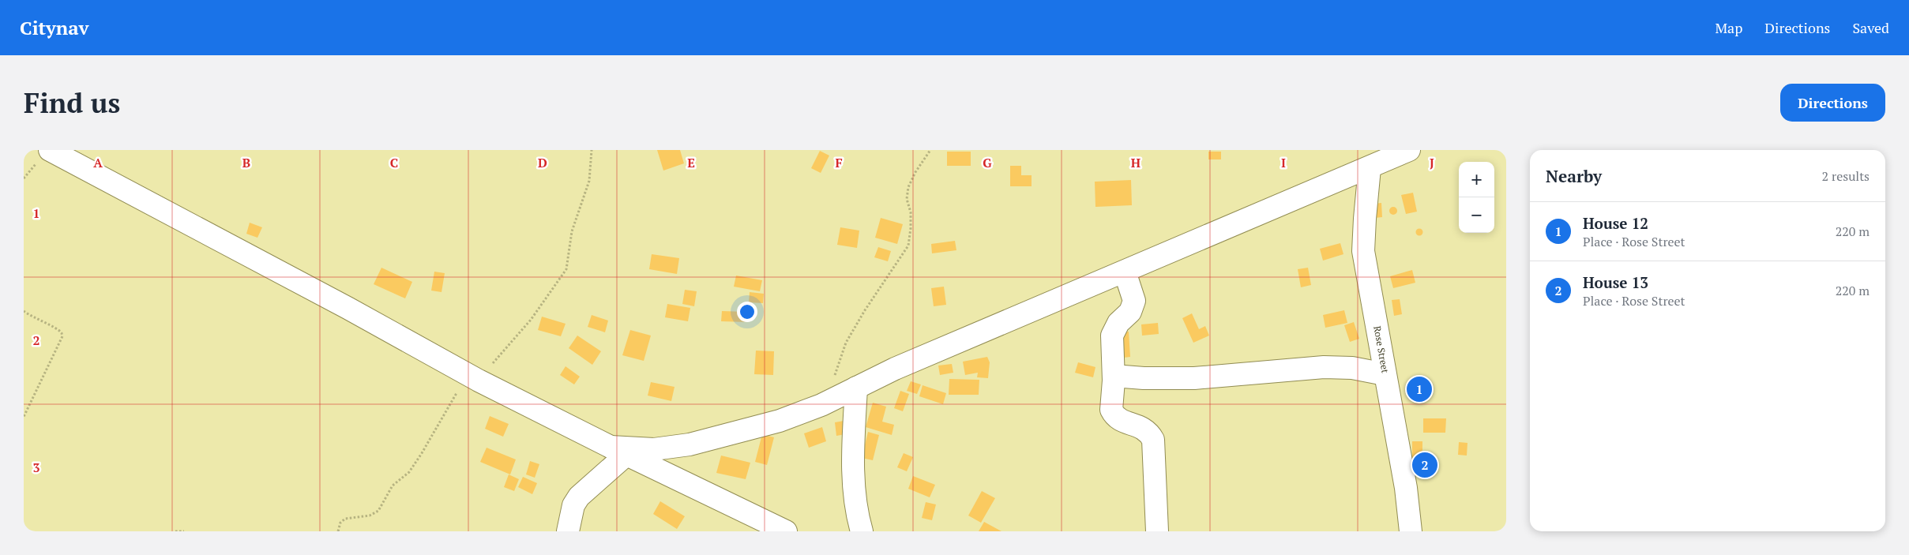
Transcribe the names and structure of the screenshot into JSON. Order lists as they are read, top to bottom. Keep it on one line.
{"streets":{"street":["Rose Street"]},"page":{"header":"Citynav","nav":["Map","Directions","Saved"],"buttons":"Directions","title":"Find us","heading":["Nearby","2 results"],"map_buttons":["+","−"],"list":[{"mark":"1","name":"House 12","note":"Place · Rose Street","value":"220 m"},{"mark":"2","name":"House 13","note":"Place · Rose Street","value":"220 m"}],"pins":["1","2"]},"grid":{"columns":["A","B","C","D","E","F","G","H","I","J"],"rows":["1","2","3"]}}
